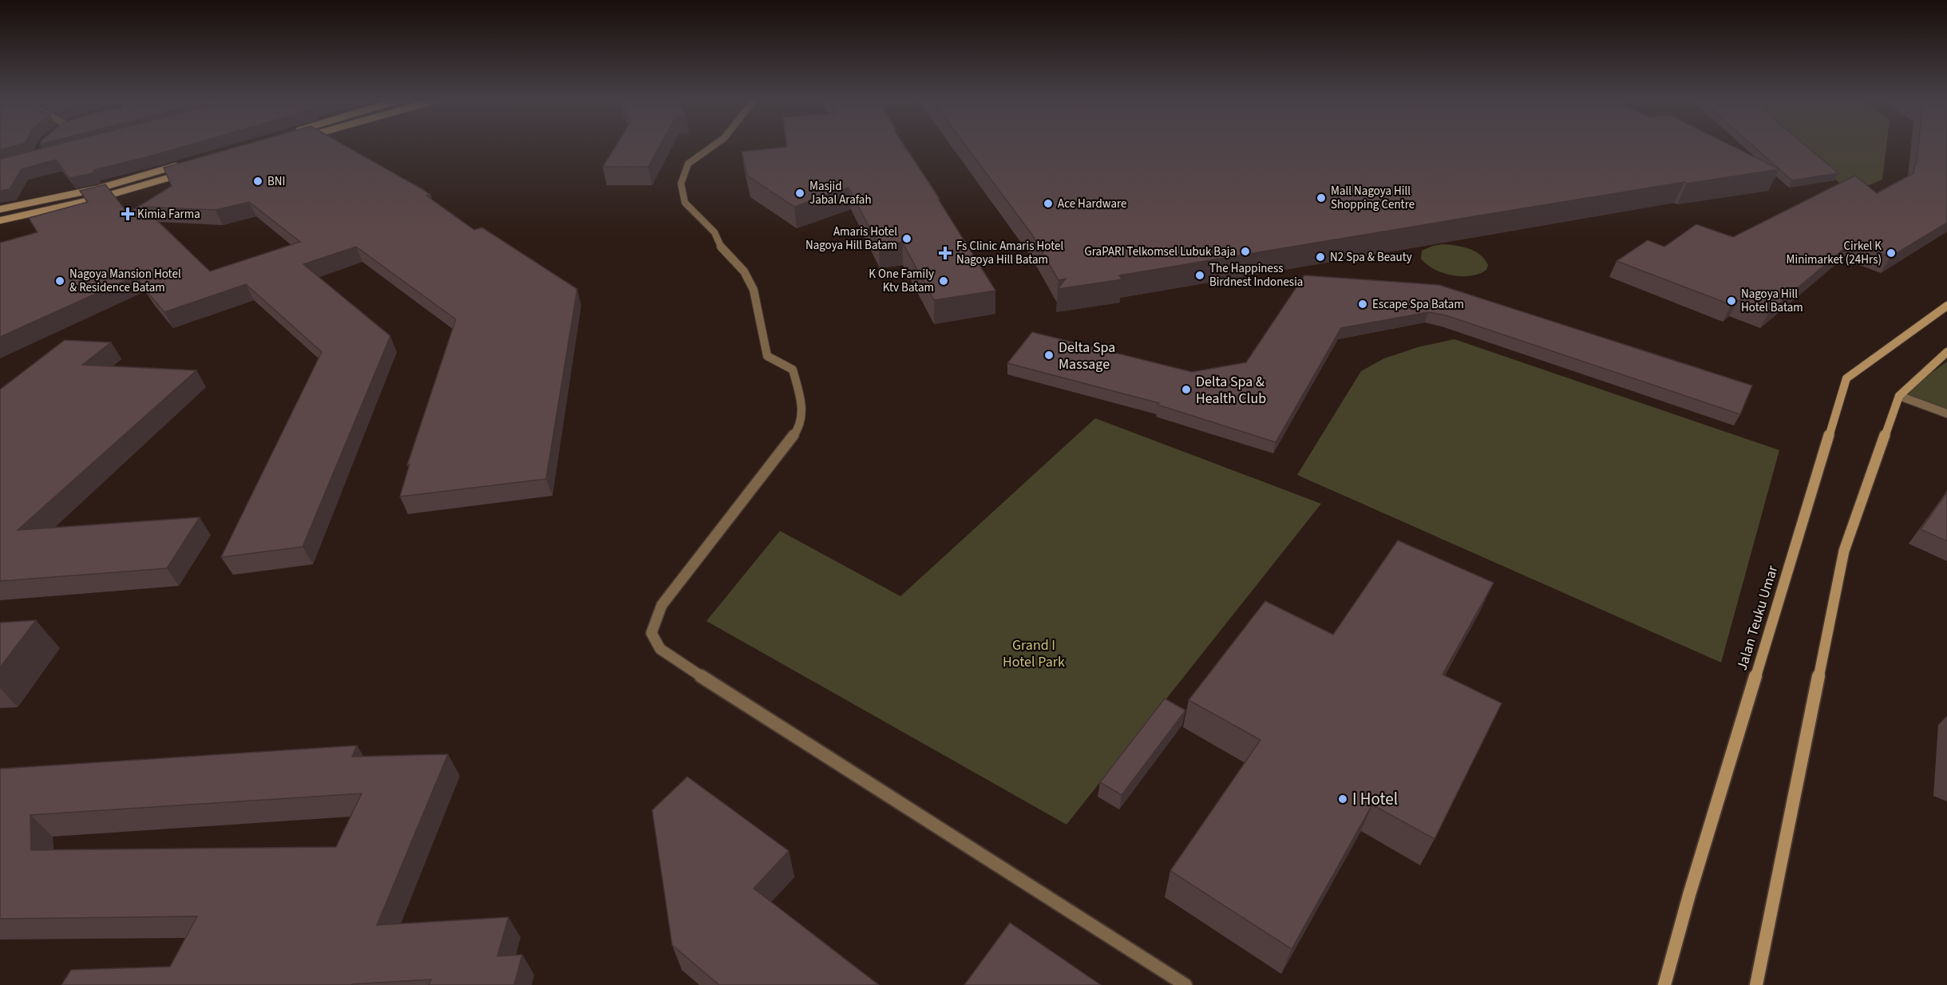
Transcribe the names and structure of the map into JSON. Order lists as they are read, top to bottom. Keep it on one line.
{"streets":{"main road":["Jalan Teuku Umar"]},"parks":["Grand I Hotel Park"],"places":{"other":["BNI","Masjid Jabal Arafah","Mall Nagoya Hill Shopping Centre","Ace Hardware","Amaris Hotel Nagoya Hill Batam","GraPARI Telkomsel Lubuk Baja","Cirkel K Minimarket (24Hrs)","N2 Spa & Beauty","The Happiness Birdnest Indonesia","Nagoya Mansion Hotel & Residence Batam","K One Family Ktv Batam","Nagoya Hill Hotel Batam","Escape Spa Batam","Delta Spa Massage","Delta Spa & Health Club","I Hotel"],"health":["Kimia Farma","Fs Clinic Amaris Hotel Nagoya Hill Batam"]}}
